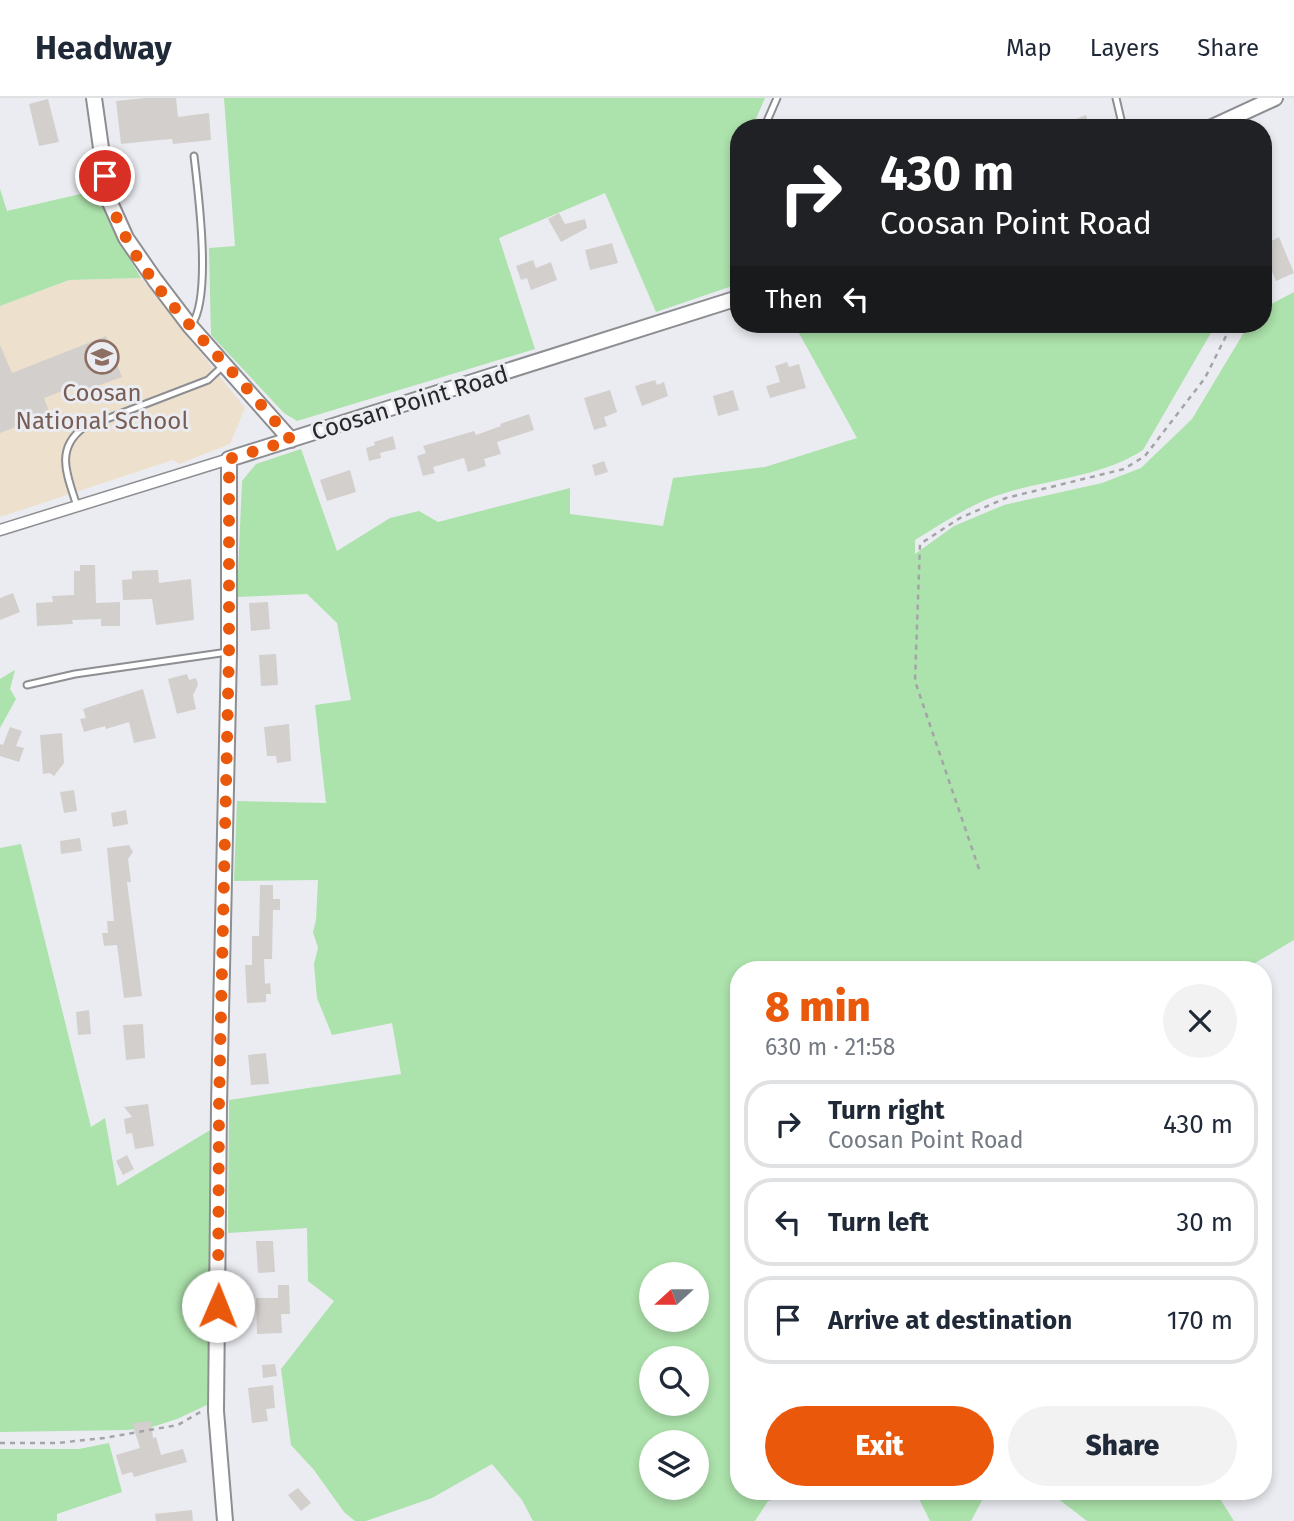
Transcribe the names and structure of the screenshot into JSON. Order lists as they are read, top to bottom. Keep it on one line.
{"streets":{"street":["Coosan Point Road"]},"places":{"school or university":["Coosan National School"]},"north":"left","page":{"header":"Headway","nav":["Map","Layers","Share"],"turn":["430 m","Coosan Point Road"],"then":"Then","heading":["8 min","630 m · 21:58"],"list":[{"name":"Turn right","note":"Coosan Point Road","value":"430 m"},{"name":"Turn left","value":"30 m"},{"name":"Arrive at destination","value":"170 m"}],"buttons":["Exit","Share"]}}
